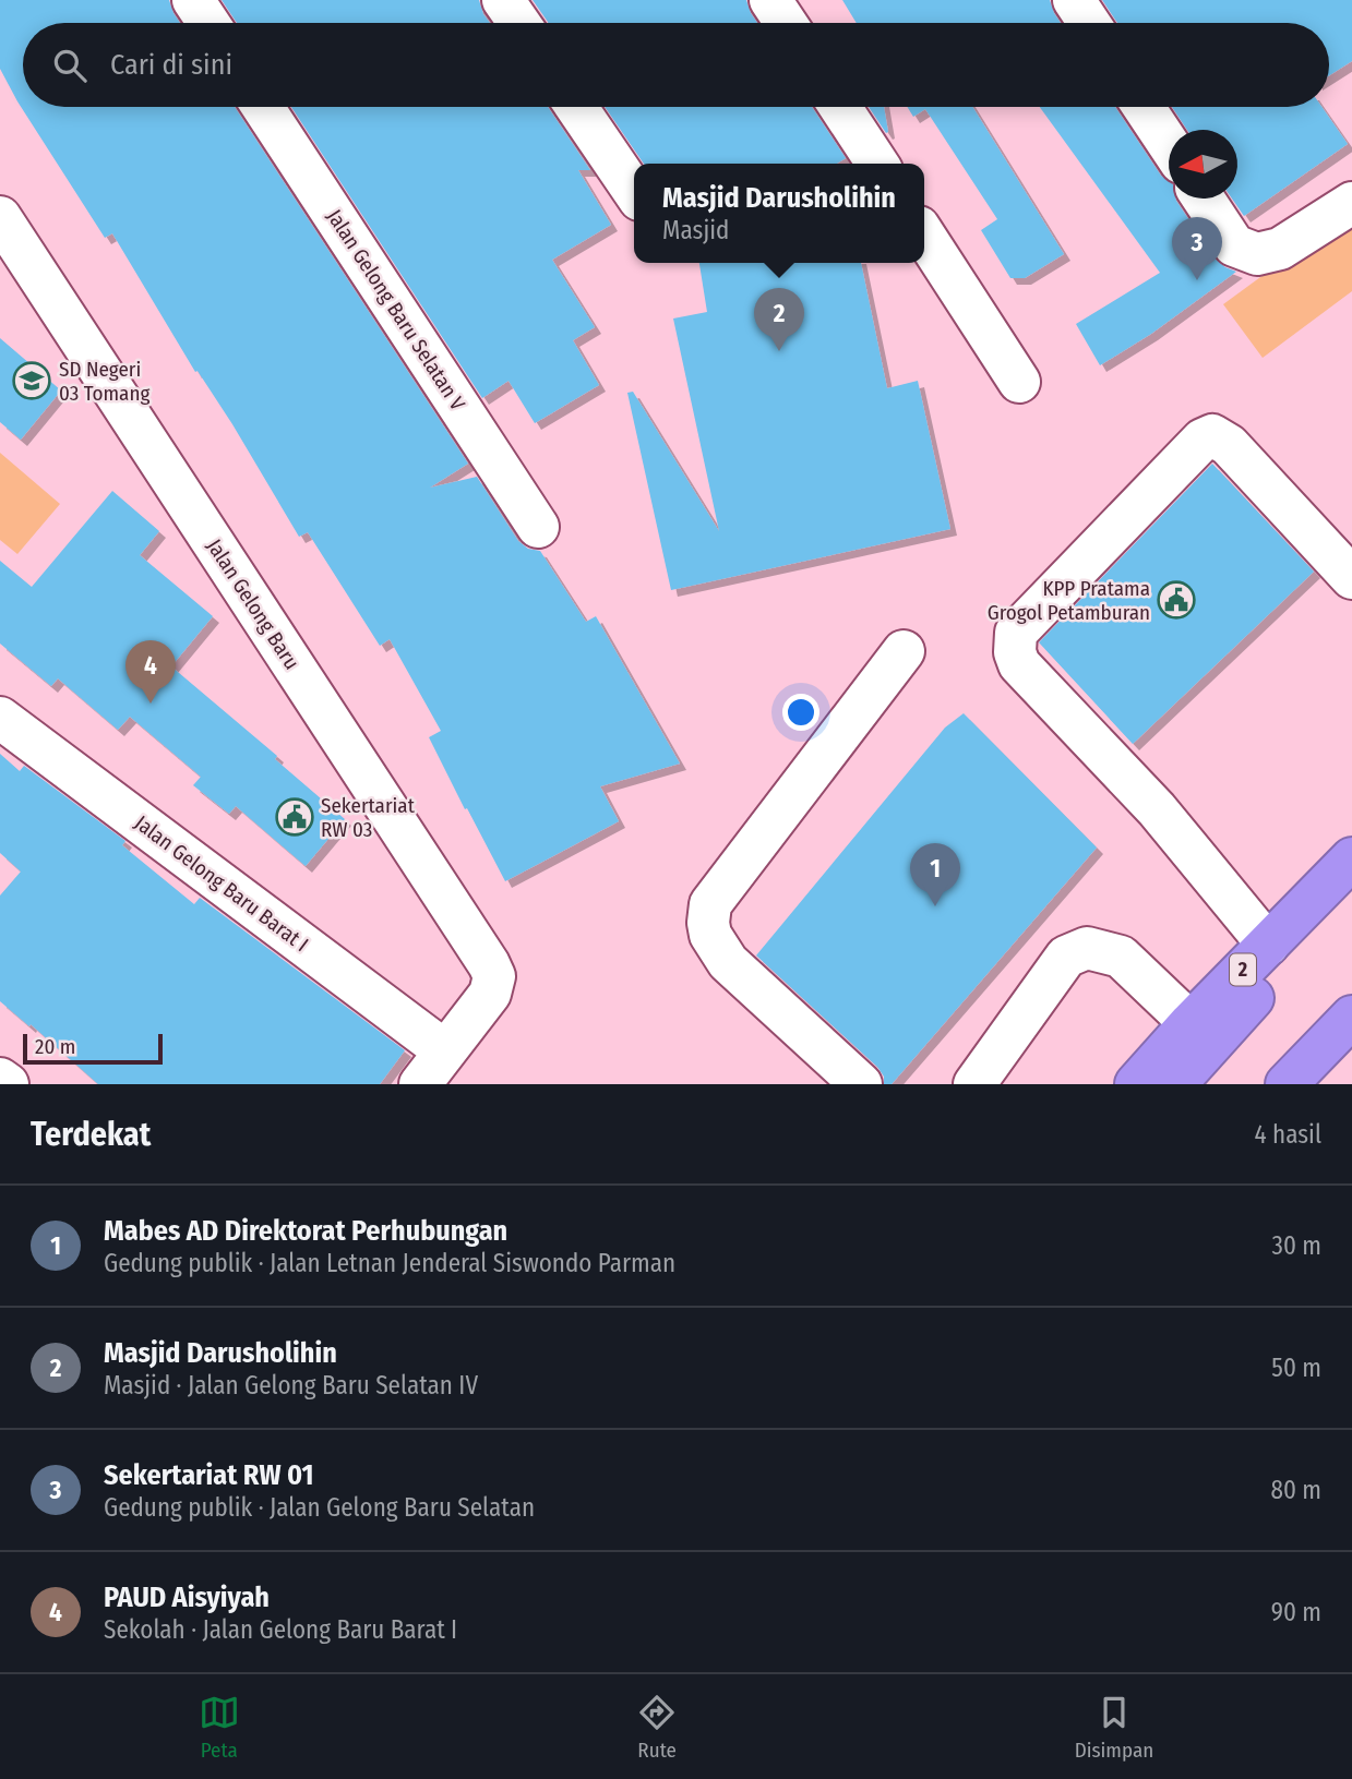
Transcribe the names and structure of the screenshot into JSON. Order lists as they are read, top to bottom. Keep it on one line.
{"streets":{"highway":["2"],"street":["Jalan Gelong Baru Selatan V","Jalan Gelong Baru","Jalan Gelong Baru Barat I"]},"crossings":[["Jalan Gelong Baru","Jalan Gelong Baru Barat I"]],"places":{"school or university":["SD Negeri 03 Tomang"],"public building":["KPP Pratama Grogol Petamburan","Sekertariat RW 03"]},"scale_bar":"20 m","north":"left","page":{"search":"Cari di sini","popup":["Masjid Darusholihin","Masjid"],"pins":["3","2","4","1"],"scale":"20 m","heading":["Terdekat","4 hasil"],"list":[{"mark":"1","name":"Mabes AD Direktorat Perhubungan","note":"Gedung publik · Jalan Letnan Jenderal Siswondo Parman","value":"30 m"},{"mark":"2","name":"Masjid Darusholihin","note":"Masjid · Jalan Gelong Baru Selatan IV","value":"50 m"},{"mark":"3","name":"Sekertariat RW 01","note":"Gedung publik · Jalan Gelong Baru Selatan","value":"80 m"},{"mark":"4","name":"PAUD Aisyiyah","note":"Sekolah · Jalan Gelong Baru Barat I","value":"90 m"}],"nav":["Peta","Rute","Disimpan"]}}
